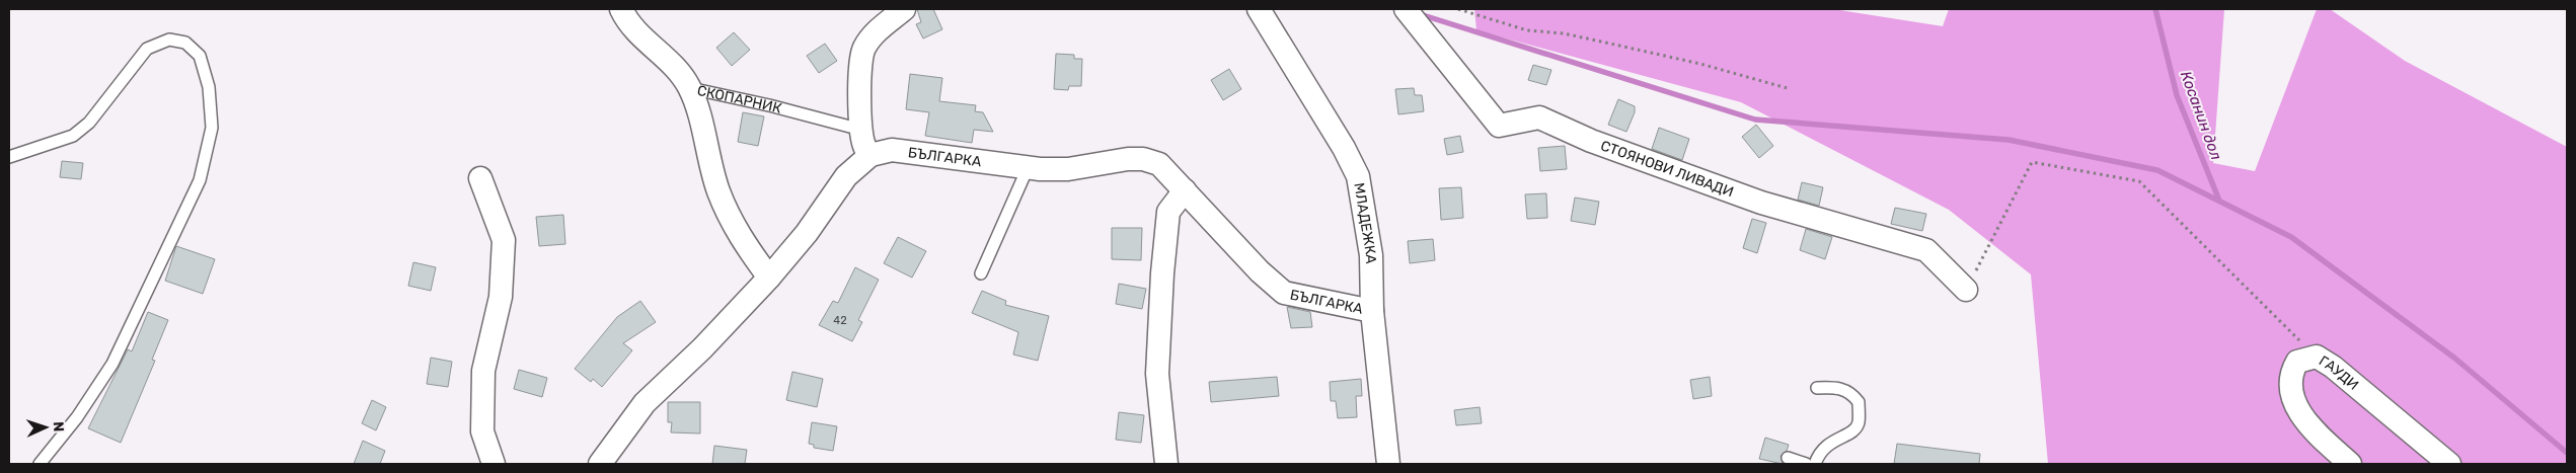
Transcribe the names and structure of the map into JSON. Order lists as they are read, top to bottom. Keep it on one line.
{"streets":{"street":["СКОПАРНИК","БЪЛГАРКА","СТОЯНОВИ ЛИВАДИ","МЛАДЕЖКА","ГАУДИ"]},"crossings":[["БЪЛГАРКА","МЛАДЕЖКА"]],"water":["Косанин дол"],"house_numbers":["42"],"north":"right"}
